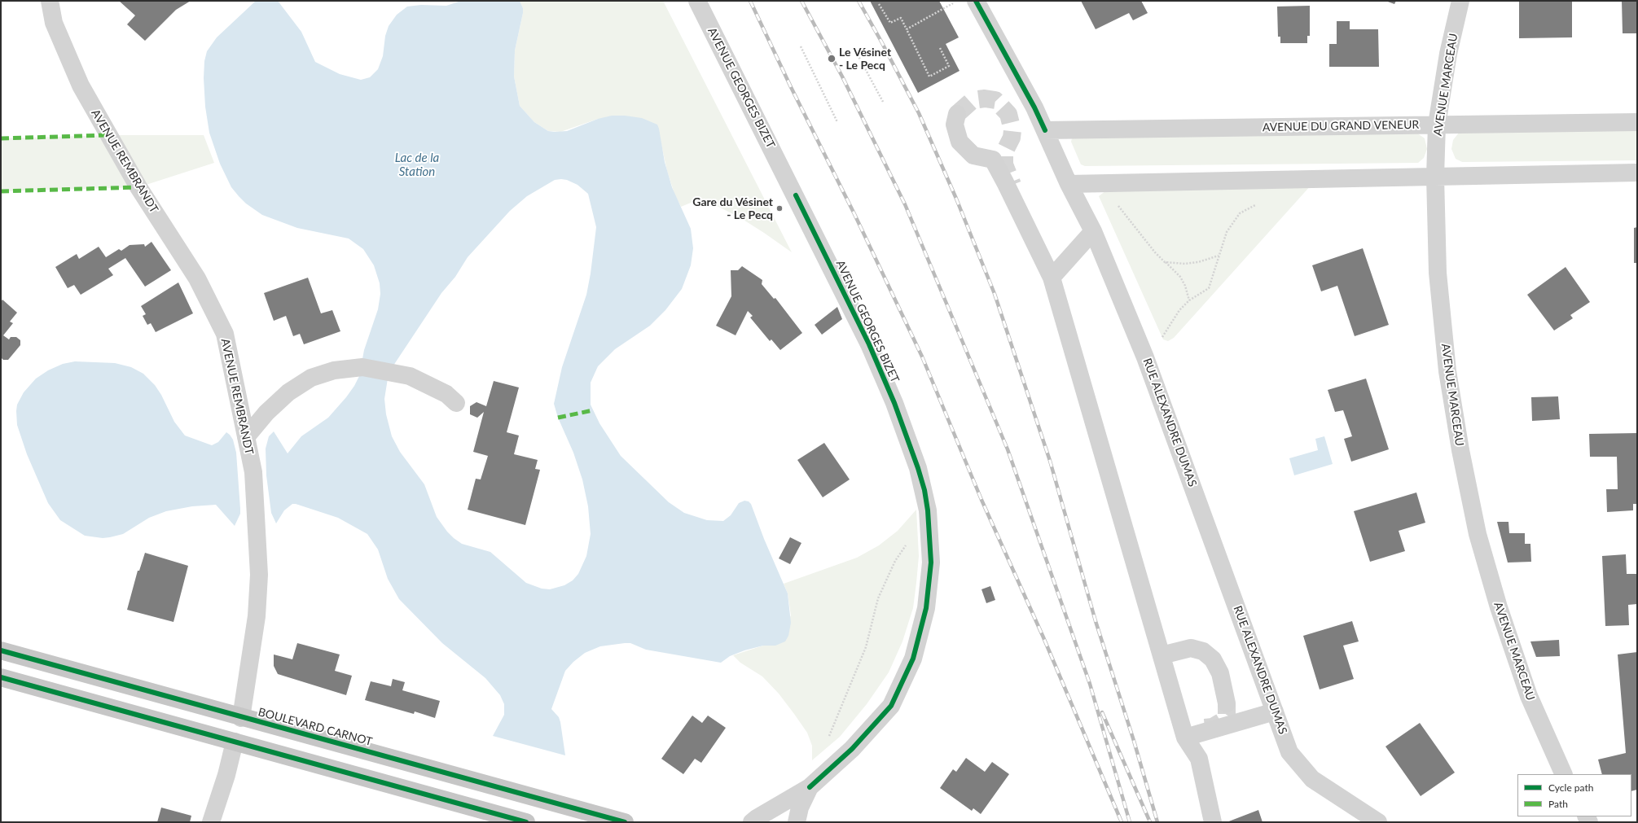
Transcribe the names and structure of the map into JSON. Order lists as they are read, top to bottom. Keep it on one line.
{"streets":{"main road":["BOULEVARD CARNOT"],"street":["AVENUE MARCEAU","AVENUE GEORGES BIZET","AVENUE DU GRAND VENEUR","AVENUE REMBRANDT","RUE ALEXANDRE DUMAS"]},"crossings":[["AVENUE MARCEAU","AVENUE DU GRAND VENEUR"],["AVENUE DU GRAND VENEUR","RUE ALEXANDRE DUMAS"],["AVENUE REMBRANDT","BOULEVARD CARNOT"]],"water":["Lac de la Station"],"places":["Le Vésinet - Le Pecq","Gare du Vésinet - Le Pecq"],"legend":["Cycle path","Path"]}
